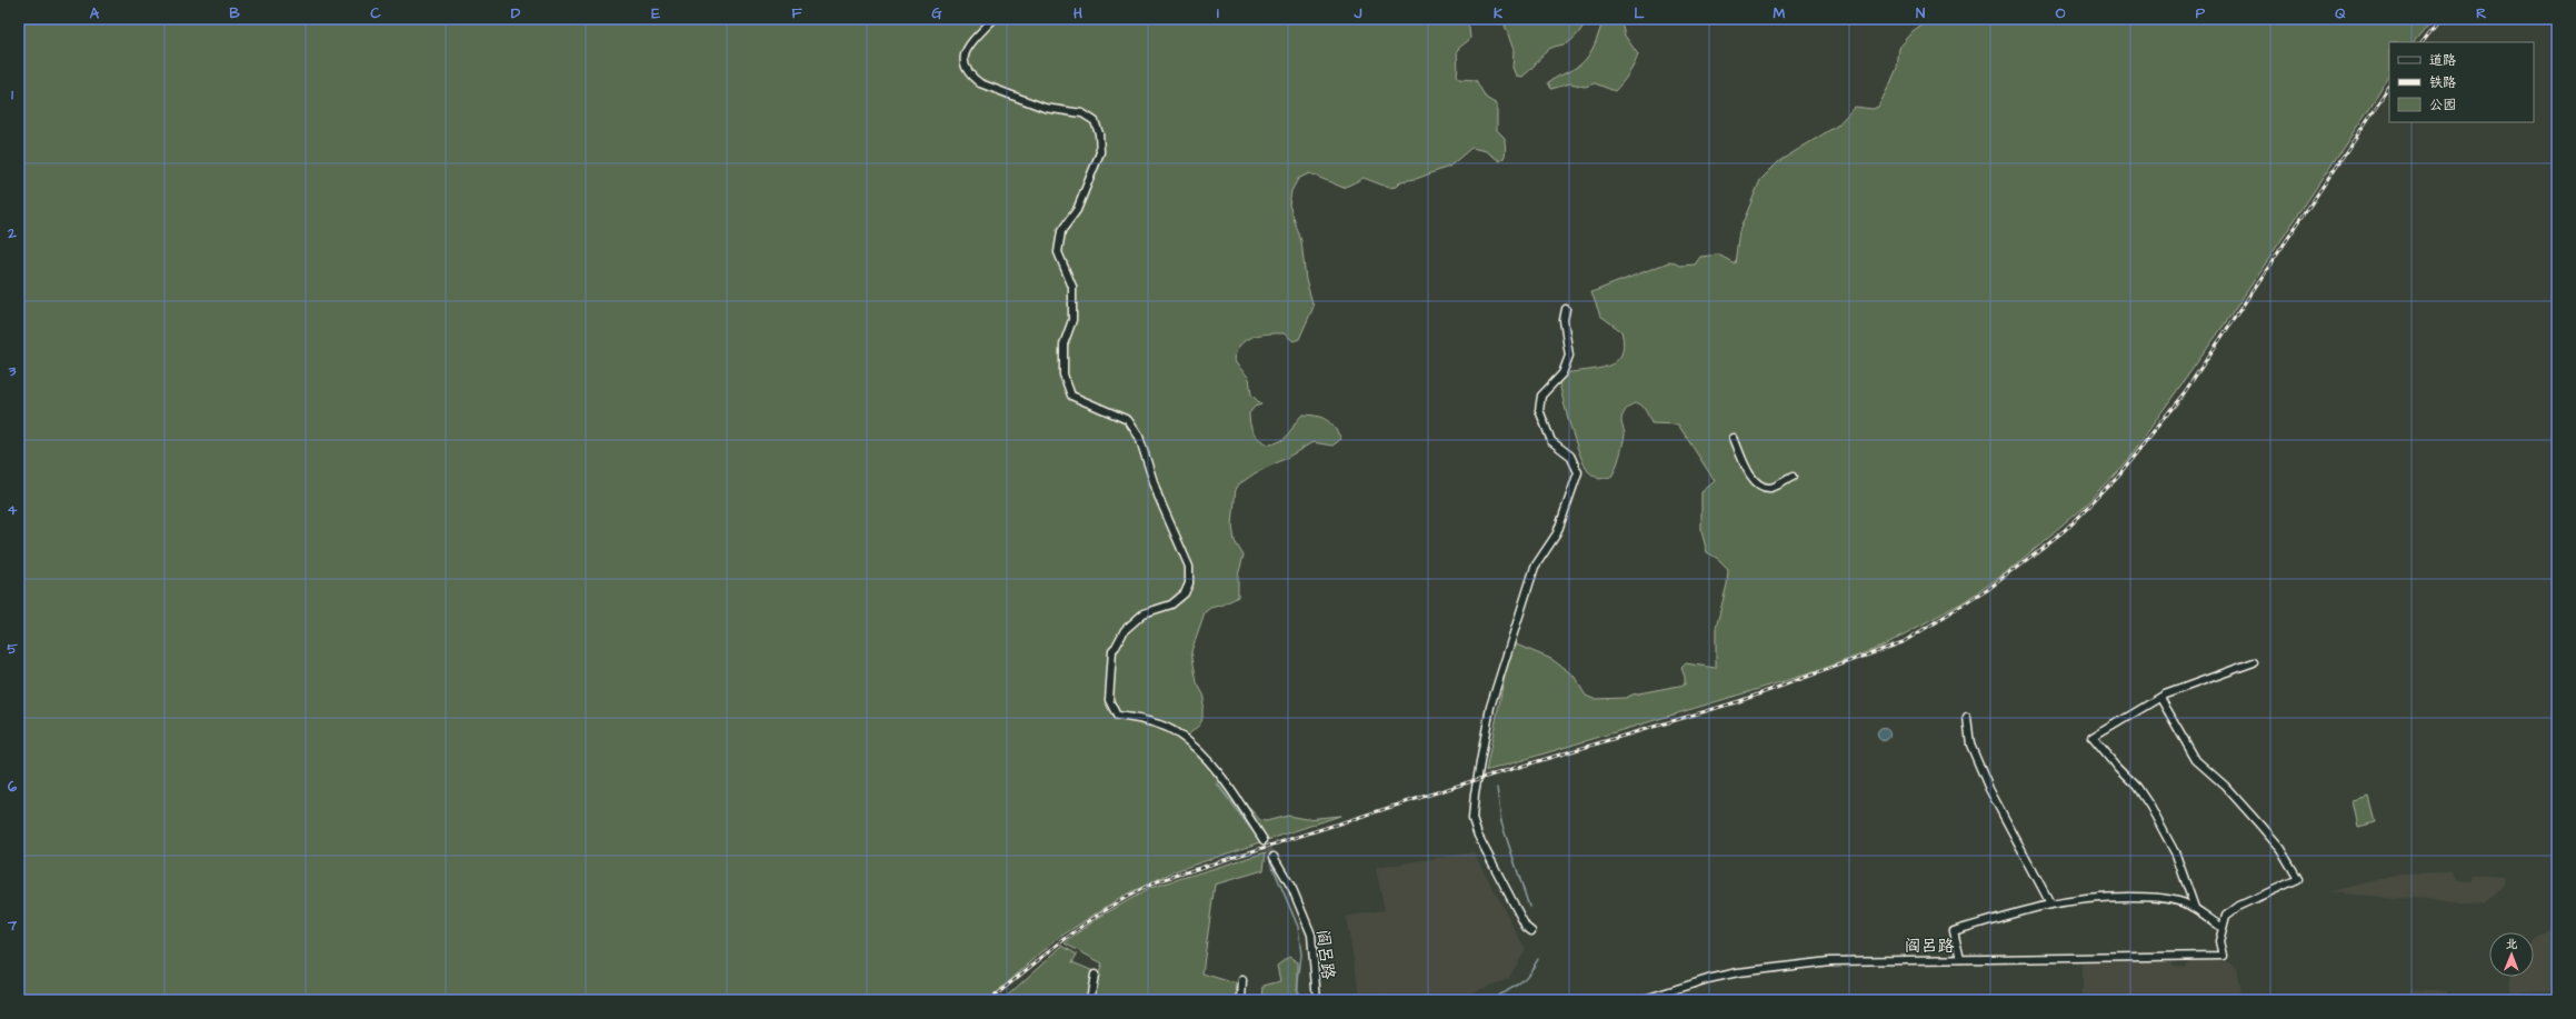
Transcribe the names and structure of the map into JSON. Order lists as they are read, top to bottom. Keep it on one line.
{"streets":{"street":["阎吕路"]},"legend":["道路","铁路","公园"],"north":"top","grid":{"columns":["A","B","C","D","E","F","G","H","I","J","K","L","M","N","O","P","Q","R"],"rows":["1","2","3","4","5","6","7"]}}
